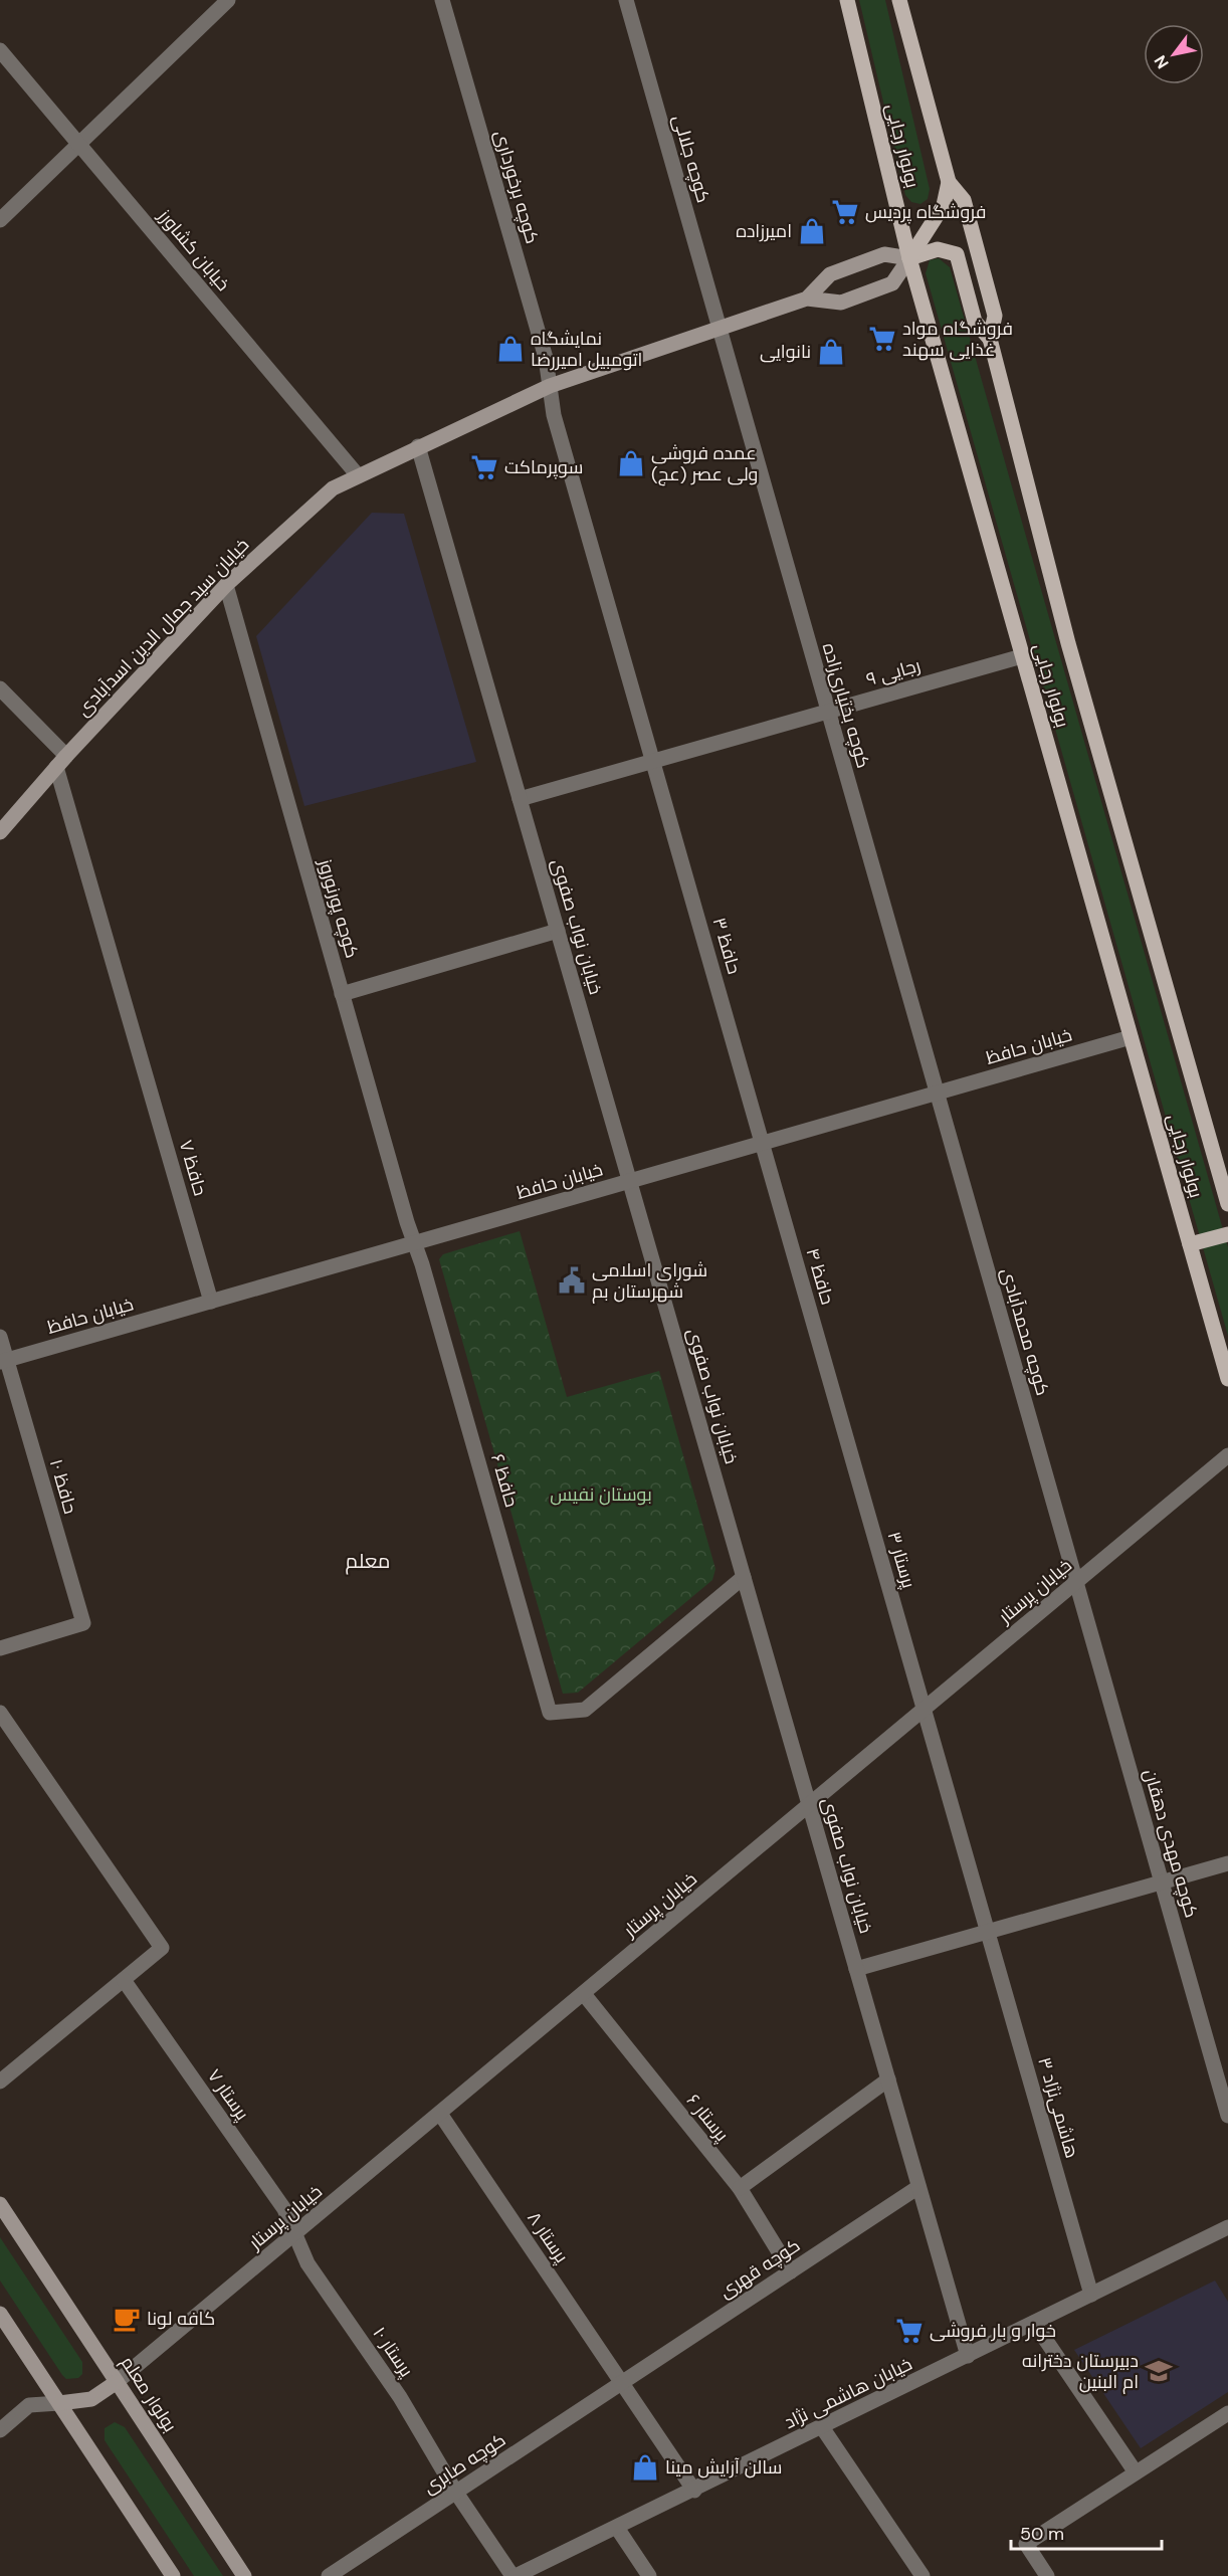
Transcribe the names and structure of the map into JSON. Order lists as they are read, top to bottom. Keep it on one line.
{"streets":{"main road":["بولوار رجایی","خیابان سید جمال الدین اسدآبادی","بولوار معلم"],"street":["کوچه جلالی","کوچه برخورداری","خیابان کشاورز","رجایی ۹","کوچه بختیاری‌زاده","کوچه پورنوروز","خیابان نواب صفوی","حافظ ۳","خیابان حافظ","حافظ ۷","حافظ ۴","کوچه محمدآبادی","حافظ ۶","حافظ ۱۰","پرستار ۳","خیابان پرستار","کوچه مهدی دهقان","پرستار ۷","هاشمی‌نژاد ۳","پرستار ۶","پرستار ۸","کوچه قهری","پرستار ۱۰","خیابان هاشمی نژاد","کوچه صابری"]},"crossings":[["بولوار رجایی","خیابان سید جمال الدین اسدآبادی"],["بولوار رجایی","رجایی ۹"],["بولوار رجایی","خیابان حافظ"],["کوچه جلالی","خیابان سید جمال الدین اسدآبادی"],["کوچه جلالی","کوچه بختیاری‌زاده"],["کوچه برخورداری","خیابان سید جمال الدین اسدآبادی"],["کوچه برخورداری","رجایی ۹"],["کوچه برخورداری","حافظ ۳"],["خیابان کشاورز","خیابان سید جمال الدین اسدآبادی"],["خیابان سید جمال الدین اسدآبادی","کوچه بختیاری‌زاده"],["خیابان سید جمال الدین اسدآبادی","کوچه پورنوروز"],["خیابان سید جمال الدین اسدآبادی","خیابان نواب صفوی"],["خیابان سید جمال الدین اسدآبادی","حافظ ۷"],["رجایی ۹","کوچه بختیاری‌زاده"],["رجایی ۹","خیابان نواب صفوی"],["رجایی ۹","حافظ ۳"],["کوچه بختیاری‌زاده","خیابان حافظ"],["کوچه بختیاری‌زاده","کوچه محمدآبادی"],["کوچه پورنوروز","خیابان حافظ"],["کوچه پورنوروز","حافظ ۶"],["خیابان نواب صفوی","خیابان حافظ"],["خیابان نواب صفوی","حافظ ۶"],["خیابان نواب صفوی","خیابان پرستار"],["خیابان نواب صفوی","کوچه قهری"],["خیابان نواب صفوی","خیابان هاشمی نژاد"],["حافظ ۳","خیابان حافظ"],["حافظ ۳","حافظ ۴"],["خیابان حافظ","حافظ ۷"],["خیابان حافظ","حافظ ۴"],["خیابان حافظ","کوچه محمدآبادی"],["خیابان حافظ","حافظ ۶"],["خیابان حافظ","حافظ ۱۰"],["حافظ ۴","پرستار ۳"],["کوچه محمدآبادی","خیابان پرستار"],["کوچه محمدآبادی","کوچه مهدی دهقان"],["پرستار ۳","خیابان پرستار"],["پرستار ۳","هاشمی‌نژاد ۳"],["خیابان پرستار","کوچه مهدی دهقان"],["خیابان پرستار","پرستار ۷"],["خیابان پرستار","پرستار ۶"],["خیابان پرستار","پرستار ۸"],["خیابان پرستار","پرستار ۱۰"],["خیابان پرستار","بولوار معلم"],["پرستار ۷","پرستار ۱۰"],["هاشمی‌نژاد ۳","خیابان هاشمی نژاد"],["پرستار ۶","کوچه قهری"],["پرستار ۸","کوچه قهری"],["پرستار ۸","خیابان هاشمی نژاد"],["پرستار ۸","کوچه صابری"],["کوچه قهری","کوچه صابری"],["پرستار ۱۰","خیابان هاشمی نژاد"],["پرستار ۱۰","کوچه صابری"]],"districts":["معلم"],"parks":["بوستان نفیس"],"places":{"supermarket":["فروشگاه پردیس","فروشگاه مواد غذایی سهند","سوپرماکت","خوار و بار فروشی"],"shop":["امیرزاده","نمایشگاه اتومبیل امیررضا","نانوایی","عمده فروشی ولی عصر (عج)","سالن آرایش مینا"],"public building":["شورای اسلامی شهرستان بم"],"cafe":["کافه لونا"],"school or university":["دبیرستان دخترانه ام البنین"]},"scale_bar":"50 m","north":"bottom left"}
